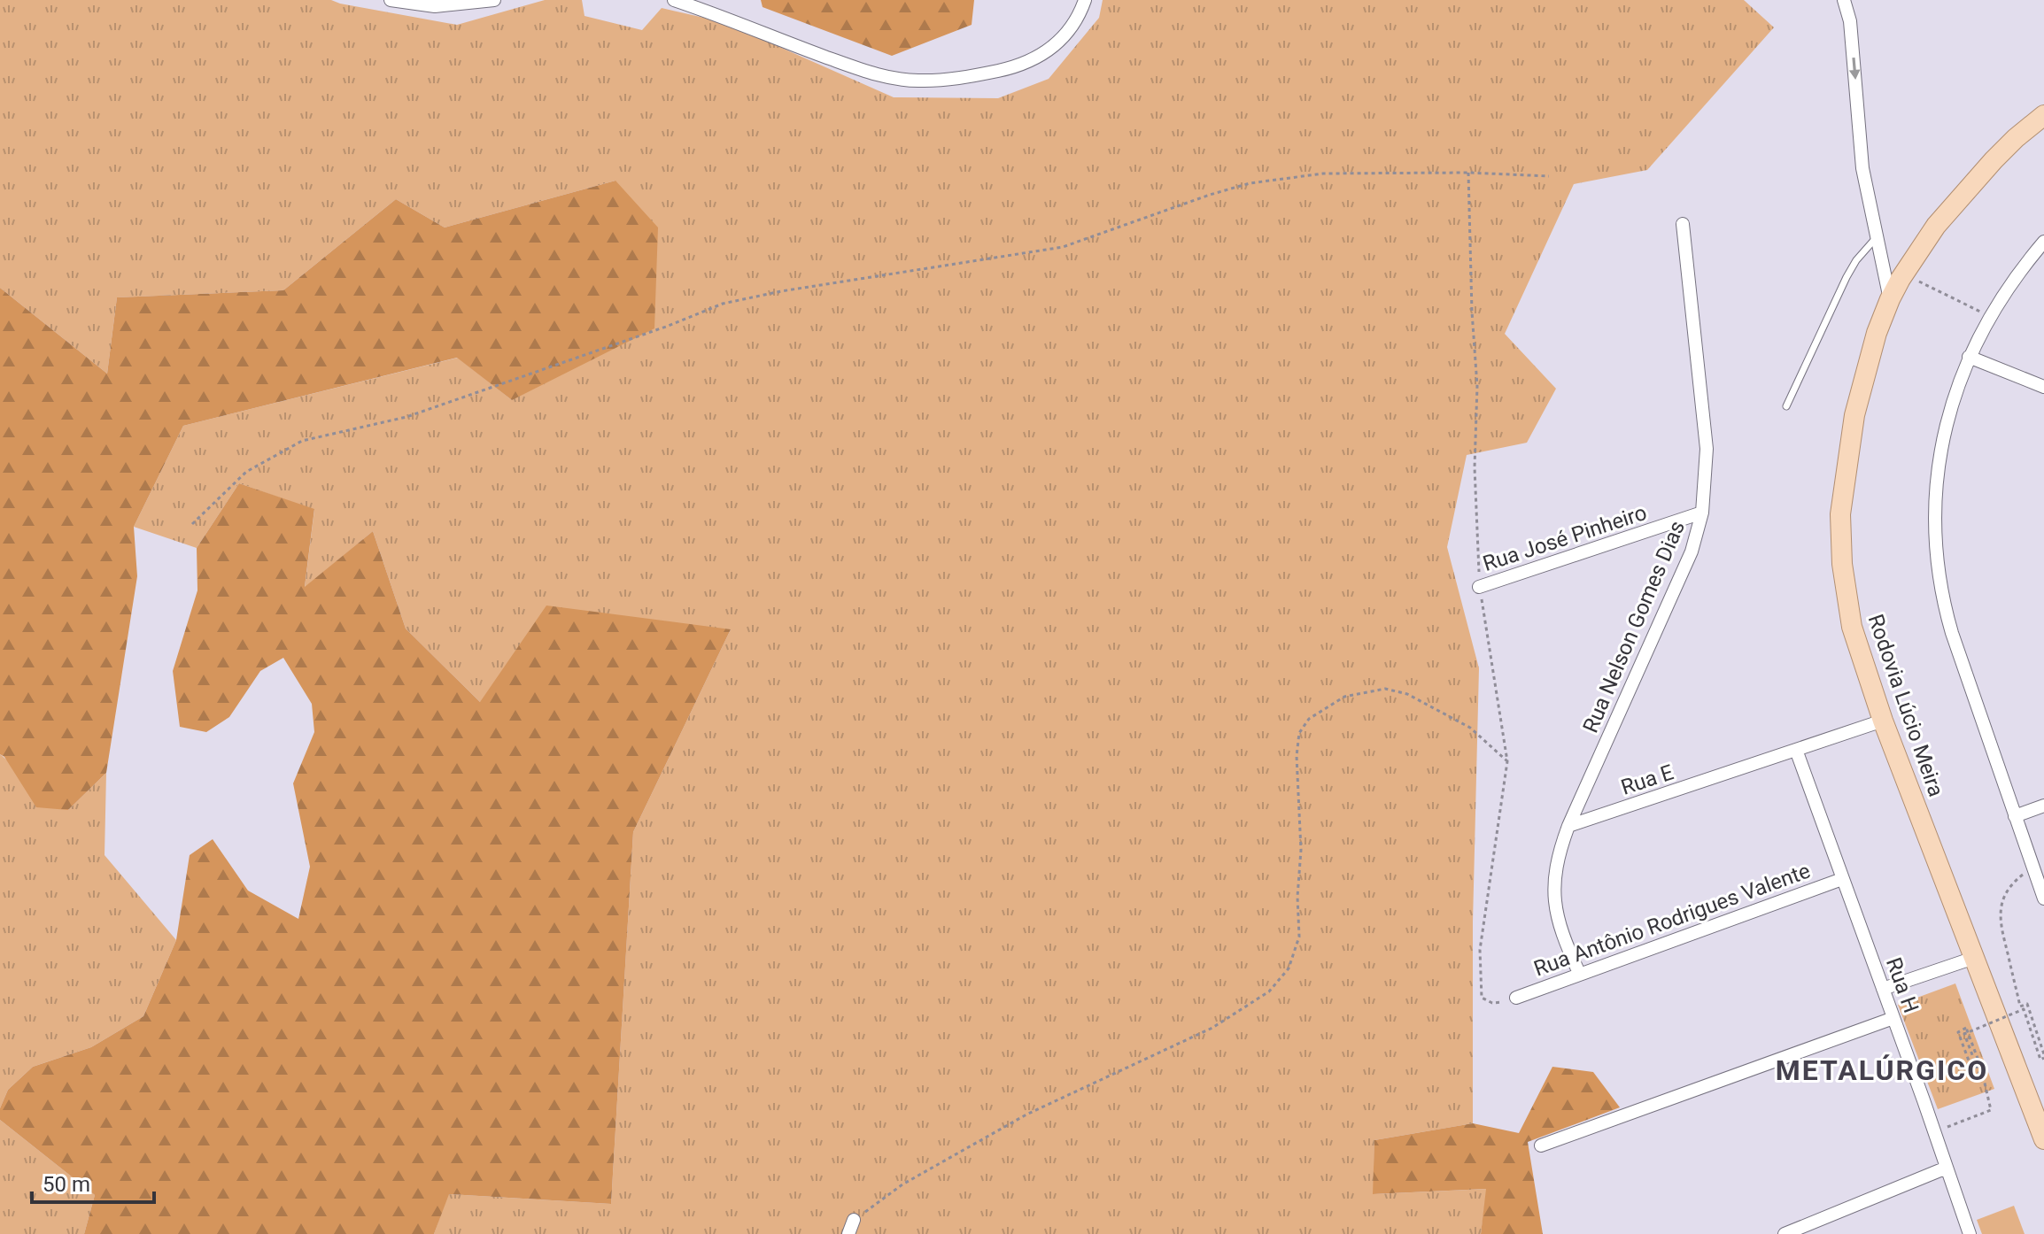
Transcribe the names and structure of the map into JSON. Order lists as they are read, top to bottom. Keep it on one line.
{"streets":{"main road":["Rodovia Lúcio Meira"],"street":["Rua José Pinheiro","Rua Nelson Gomes Dias","Rua E","Rua Antônio Rodrigues Valente","Rua H"]},"crossings":[["Rua José Pinheiro","Rua Nelson Gomes Dias"],["Rua Nelson Gomes Dias","Rua E"],["Rodovia Lúcio Meira","Rua E"],["Rua E","Rua H"],["Rua Antônio Rodrigues Valente","Rua H"]],"districts":["METALÚRGICO"],"scale_bar":"50 m"}
